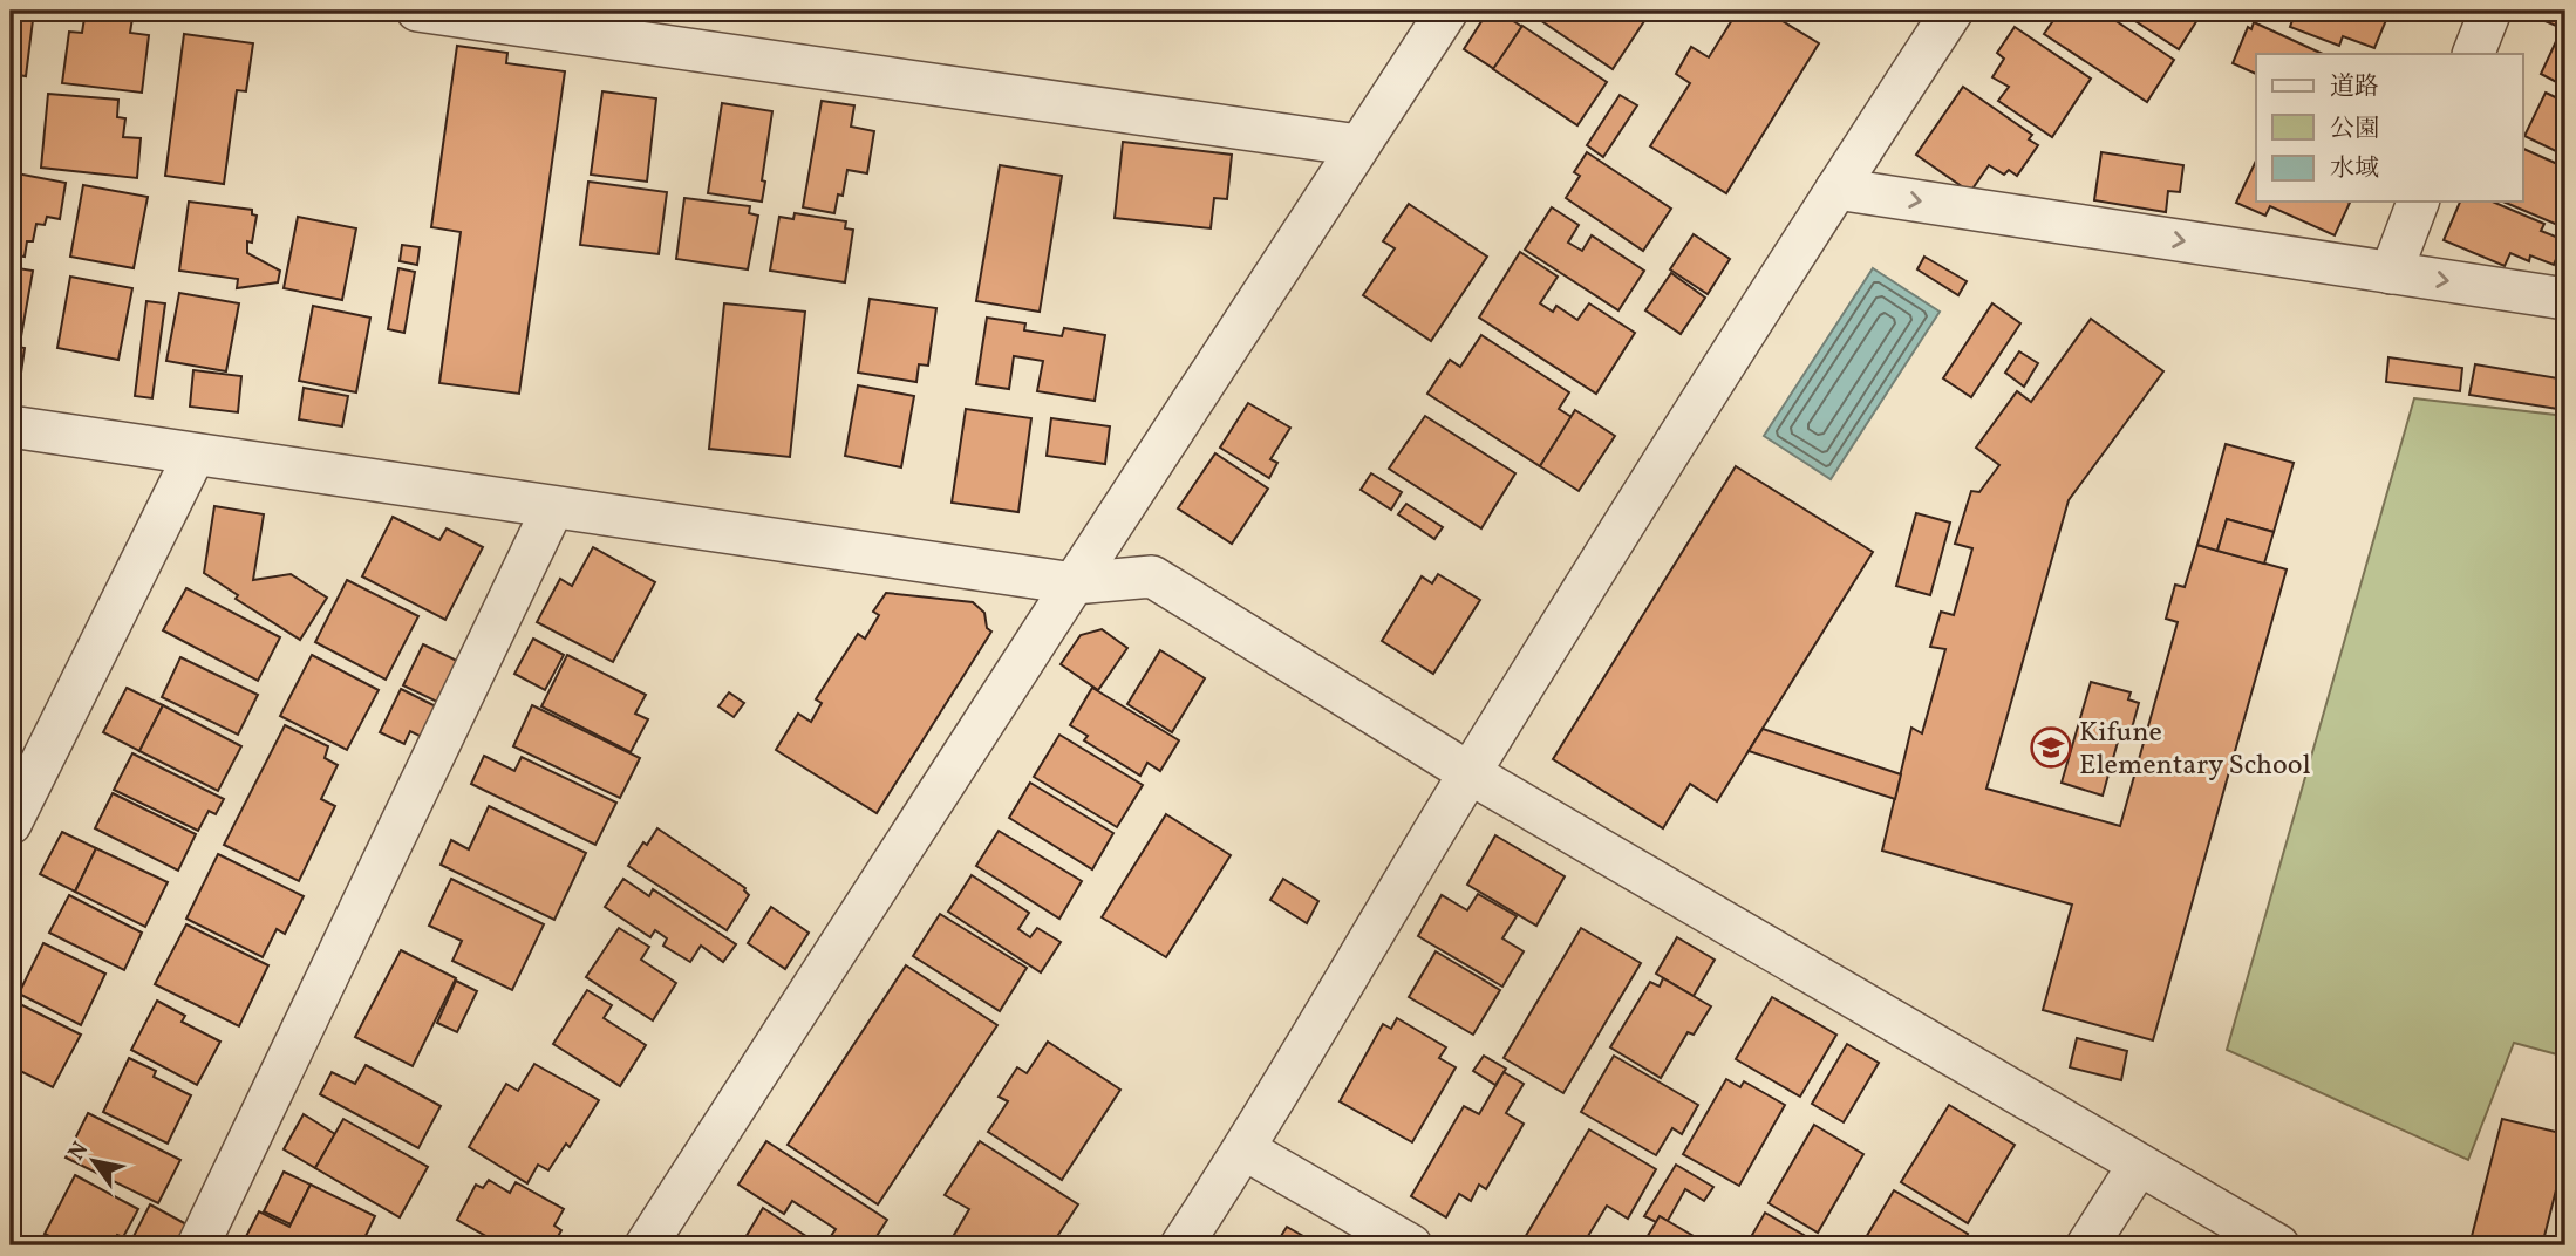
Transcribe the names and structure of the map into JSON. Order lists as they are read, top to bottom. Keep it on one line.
{"places":{"school or university":["Kifune Elementary School"]},"legend":["道路","公園","水域"],"north":"top left"}
